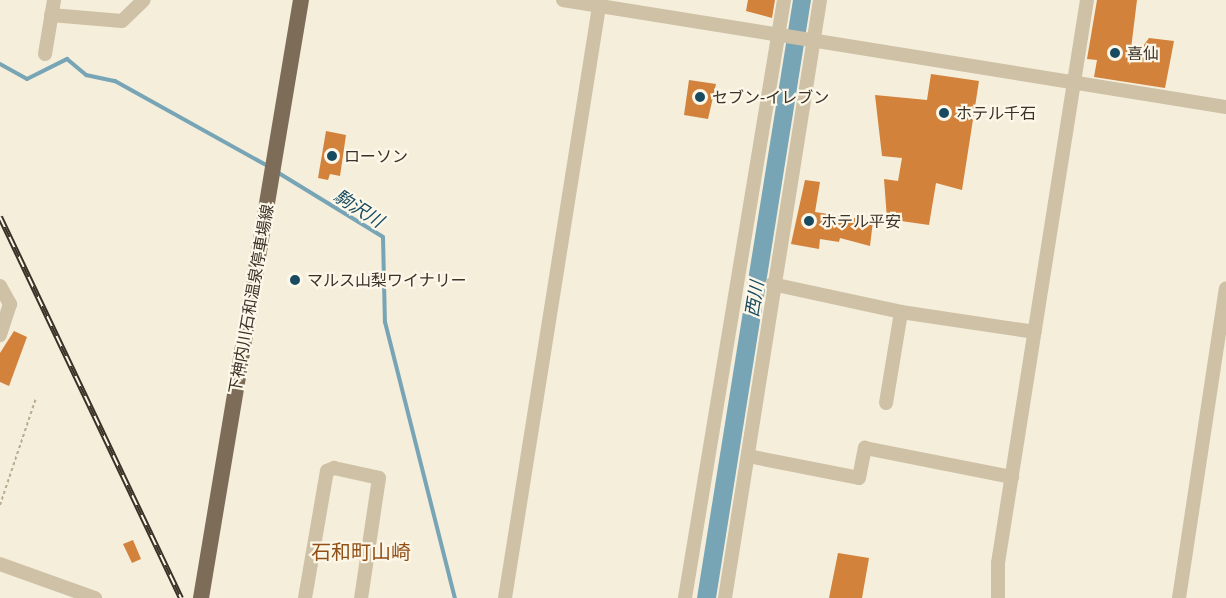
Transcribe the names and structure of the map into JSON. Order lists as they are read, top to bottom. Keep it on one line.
{"streets":{"main road":["下神内川石和温泉停車場線"]},"districts":["石和町山崎"],"water":["駒沢川","西川"],"places":["喜仙","セブン-イレブン","ホテル千石","ローソン","ホテル平安","マルス山梨ワイナリー"]}
